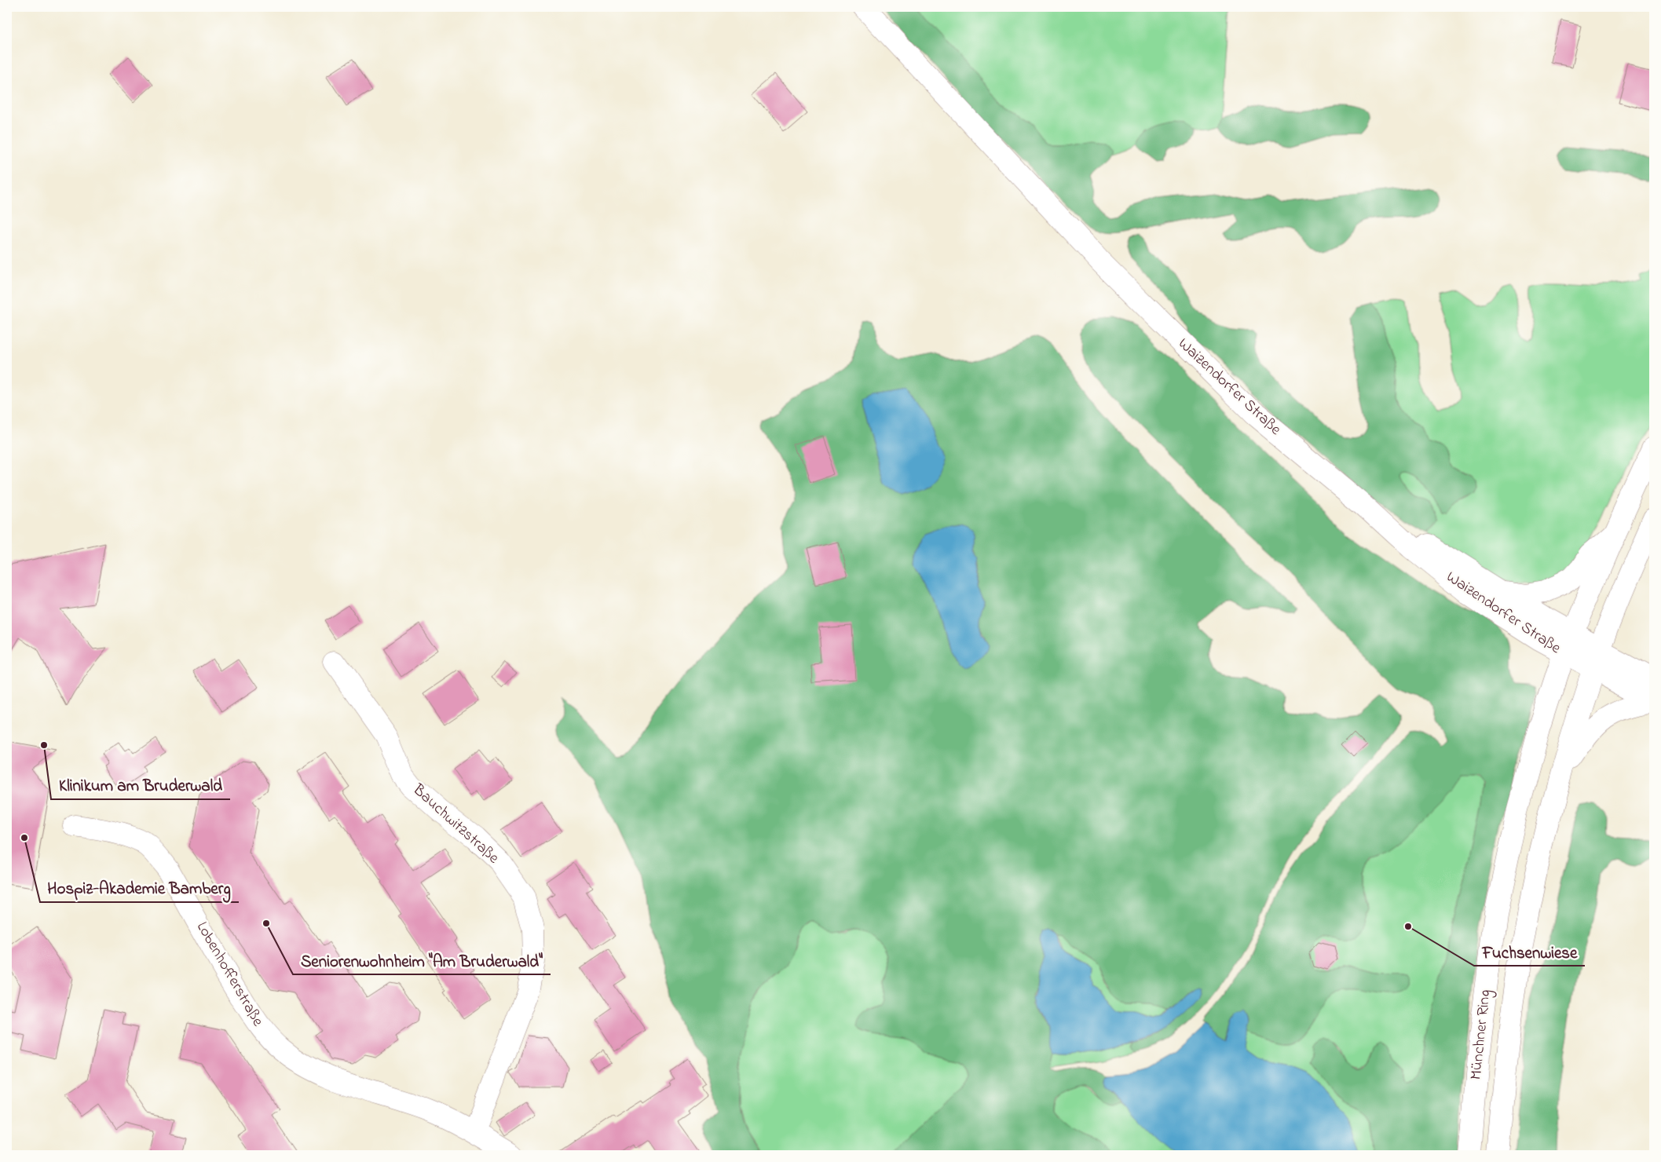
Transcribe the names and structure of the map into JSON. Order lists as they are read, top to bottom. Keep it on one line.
{"streets":{"main road":["Waizendorfer Straße","Bauchwitzstraße","Lobenhofferstraße","Münchner Ring"]},"crossings":[["Waizendorfer Straße","Münchner Ring"],["Bauchwitzstraße","Lobenhofferstraße"]],"places":["Klinikum am Bruderwald","Hospiz-Akademie Bamberg","Seniorenwohnheim \"Am Bruderwald\"","Fuchsenwiese"]}
